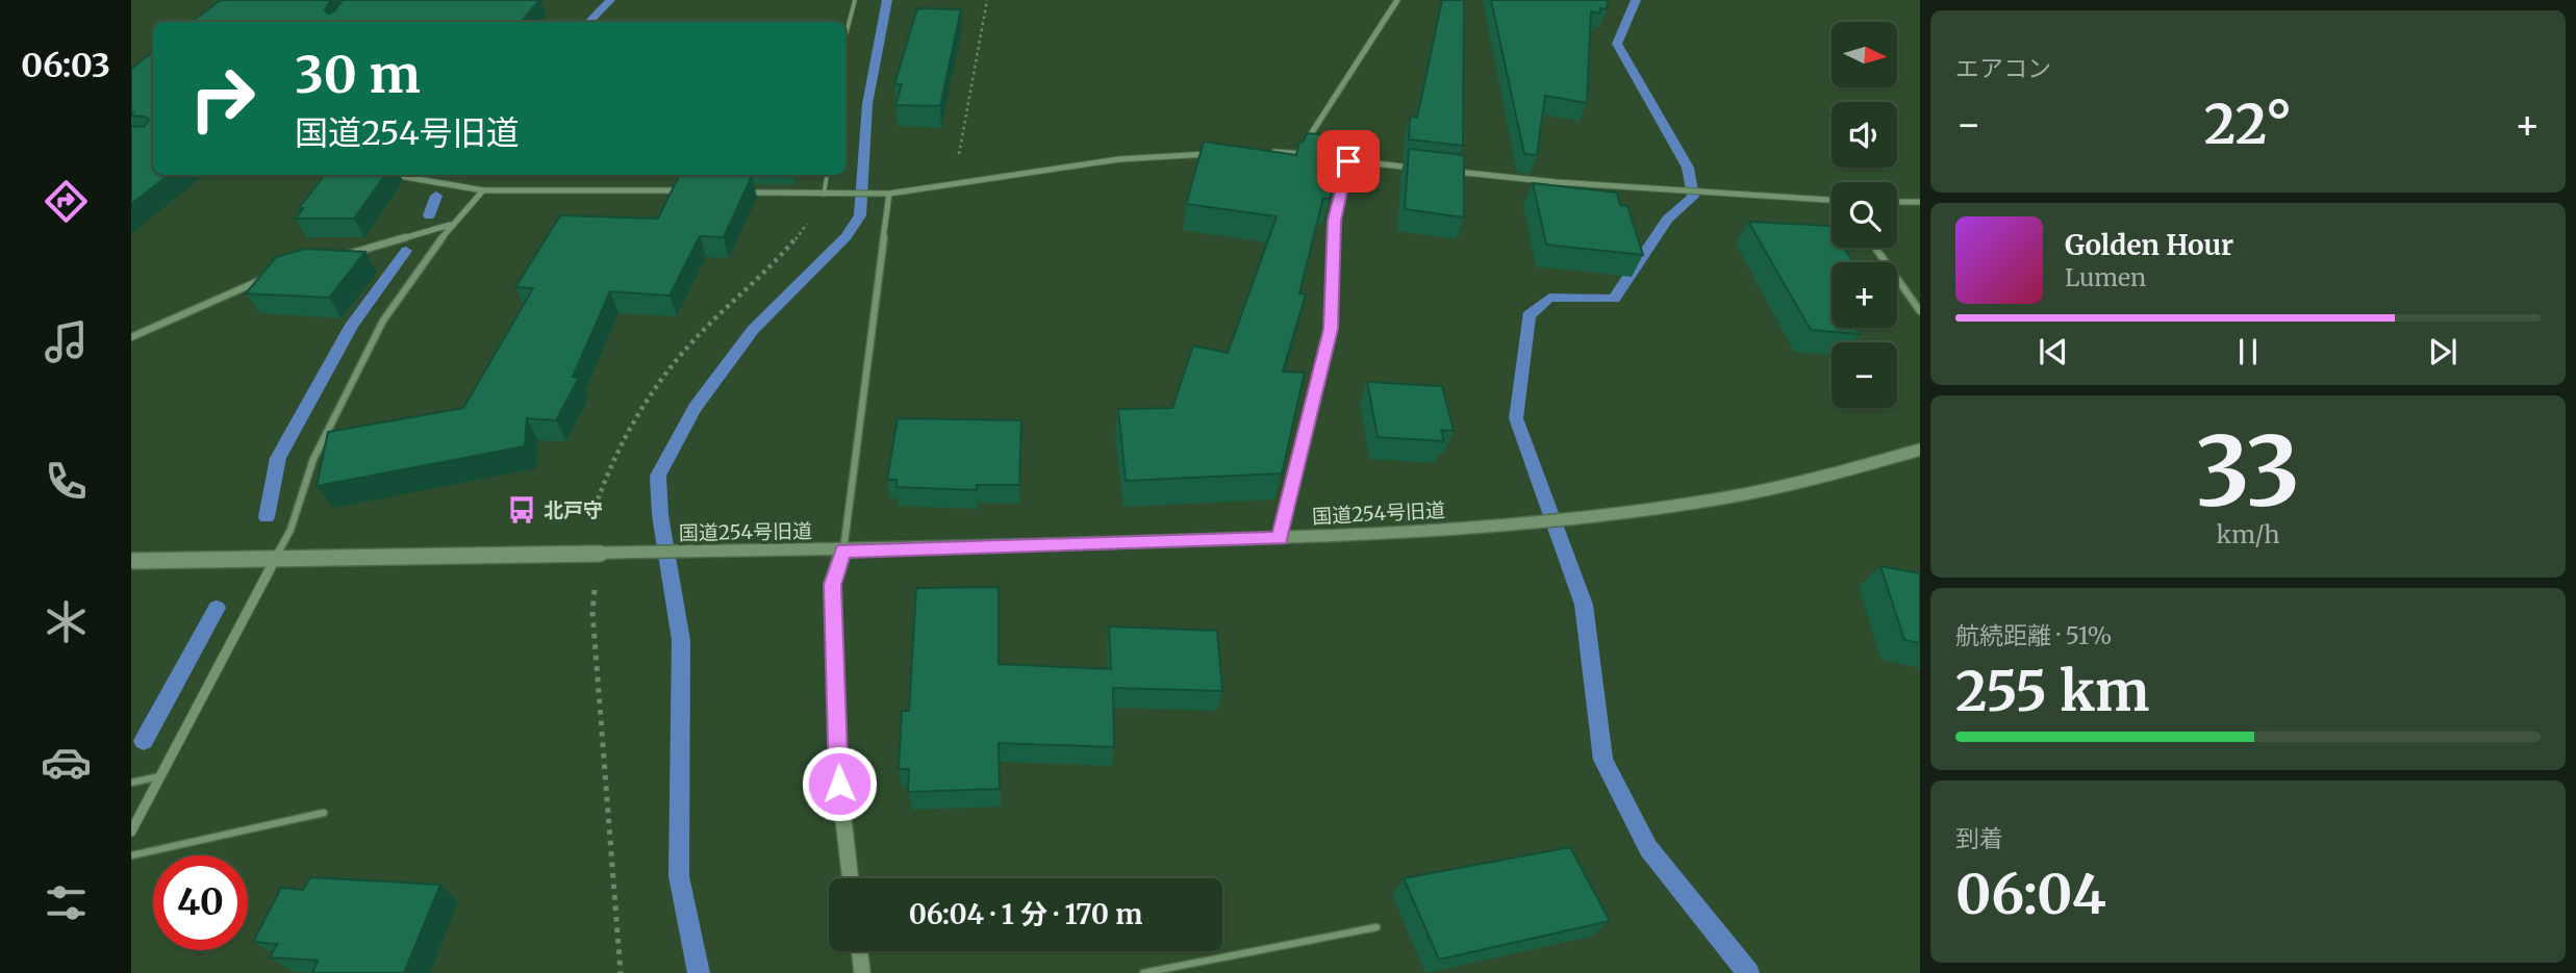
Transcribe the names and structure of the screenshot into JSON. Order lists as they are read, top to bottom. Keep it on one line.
{"streets":{"street":["国道254号旧道"]},"places":{"bus stop":["北戸守"]},"north":"right","page":{"tabs":"06:03","tile":["エアコン",["33","km/h"],["航続距離 · 51%","255 km"],["到着","06:04"]],"map_buttons":["+","−"],"turn":["30 m","国道254号旧道"],"heat":["−","22°","+"],"song":["Golden Hour","Lumen"],"limit":"40","trip":"06:04 · 1 分 · 170 m"}}
